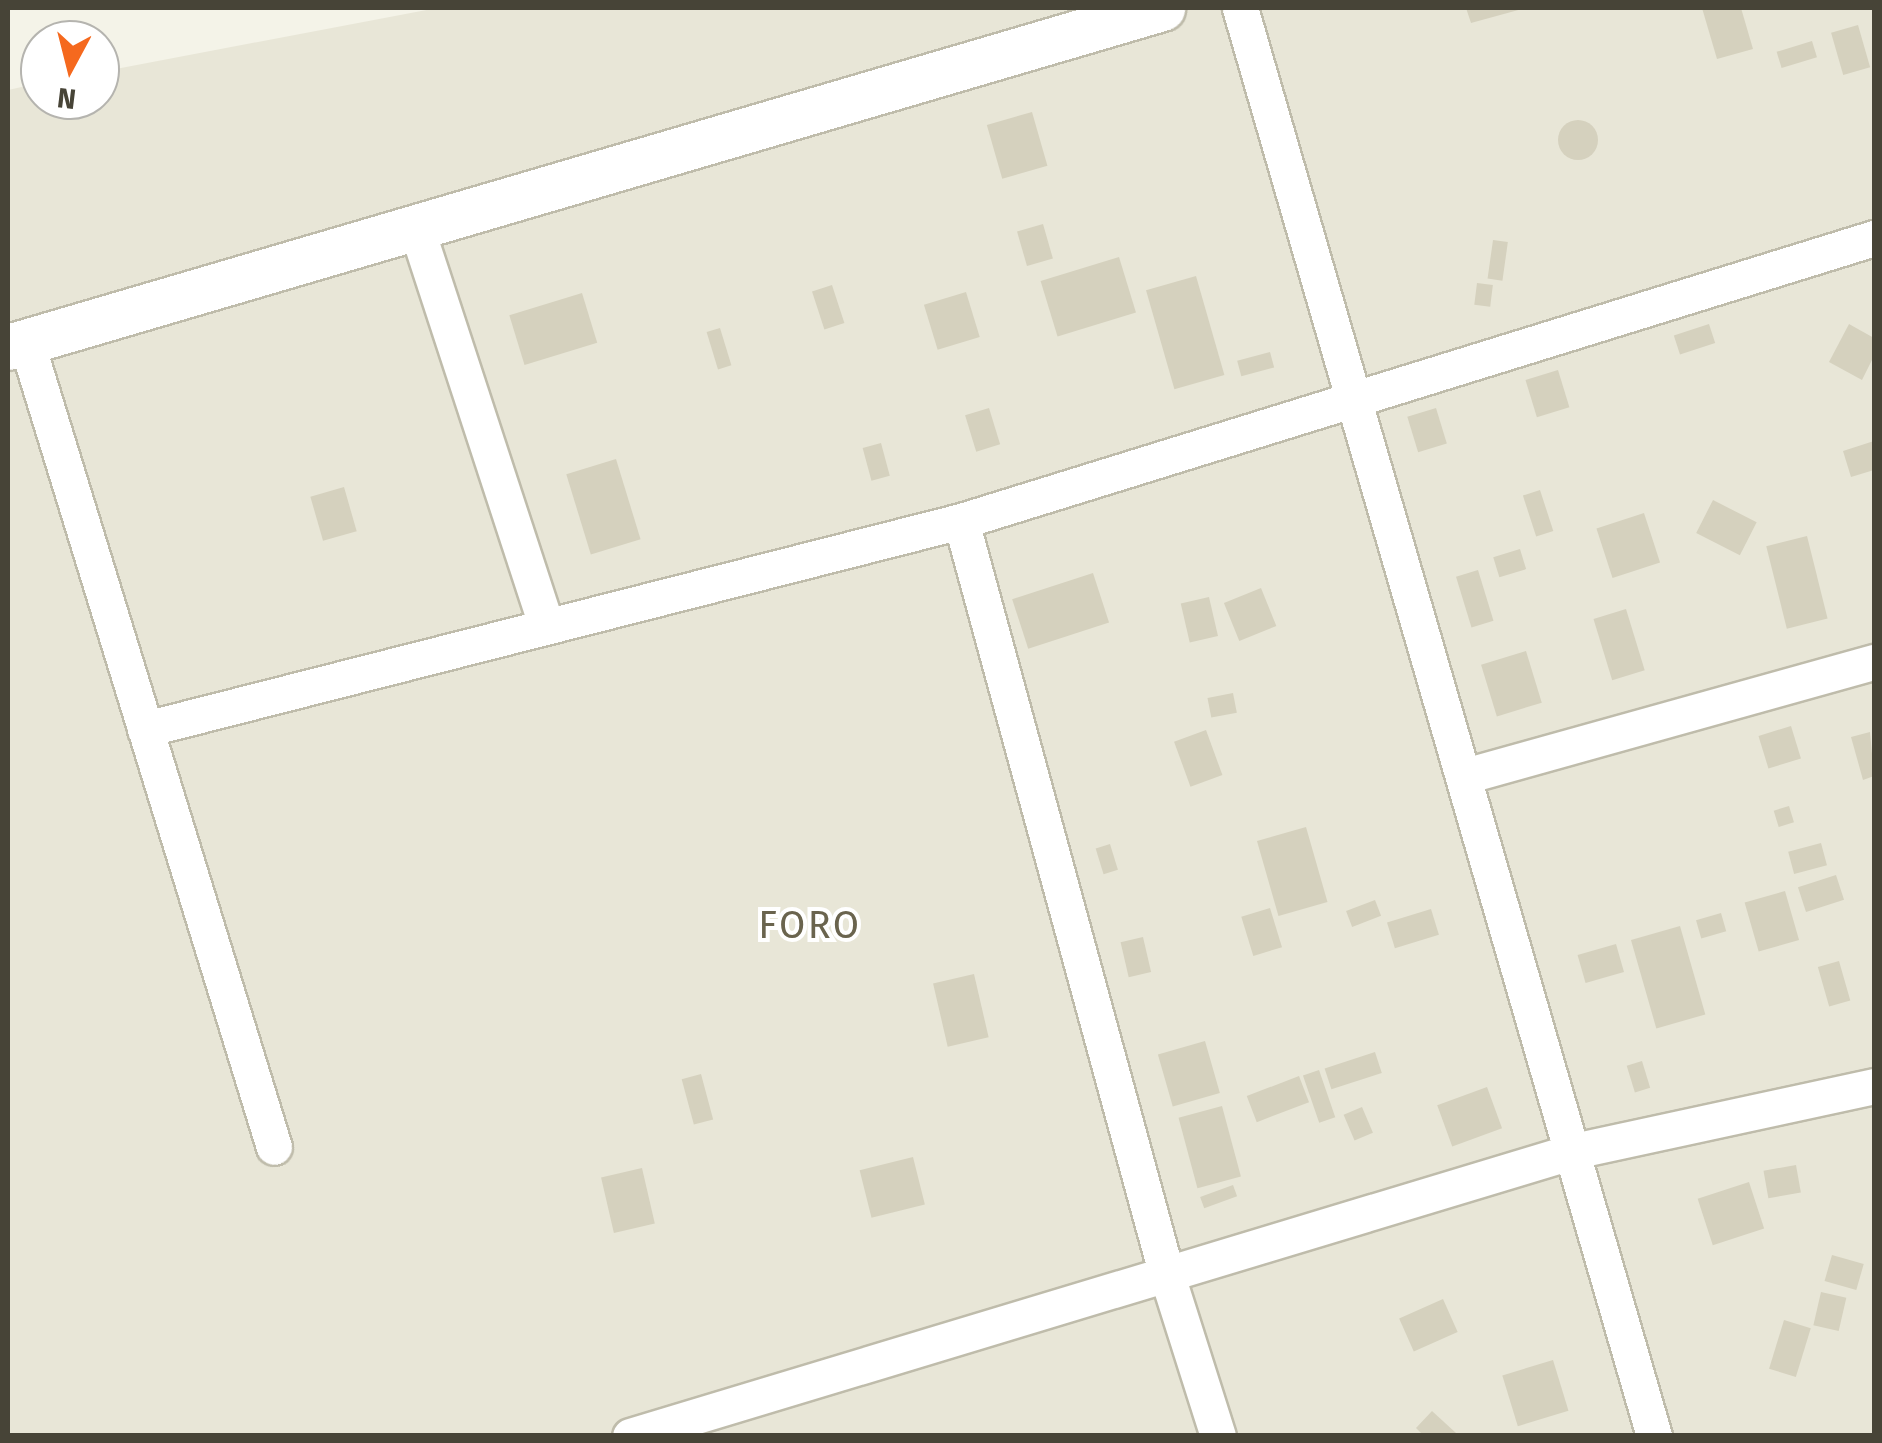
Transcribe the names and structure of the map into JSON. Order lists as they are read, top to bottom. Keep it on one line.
{"districts":["FORO"],"north":"bottom"}
